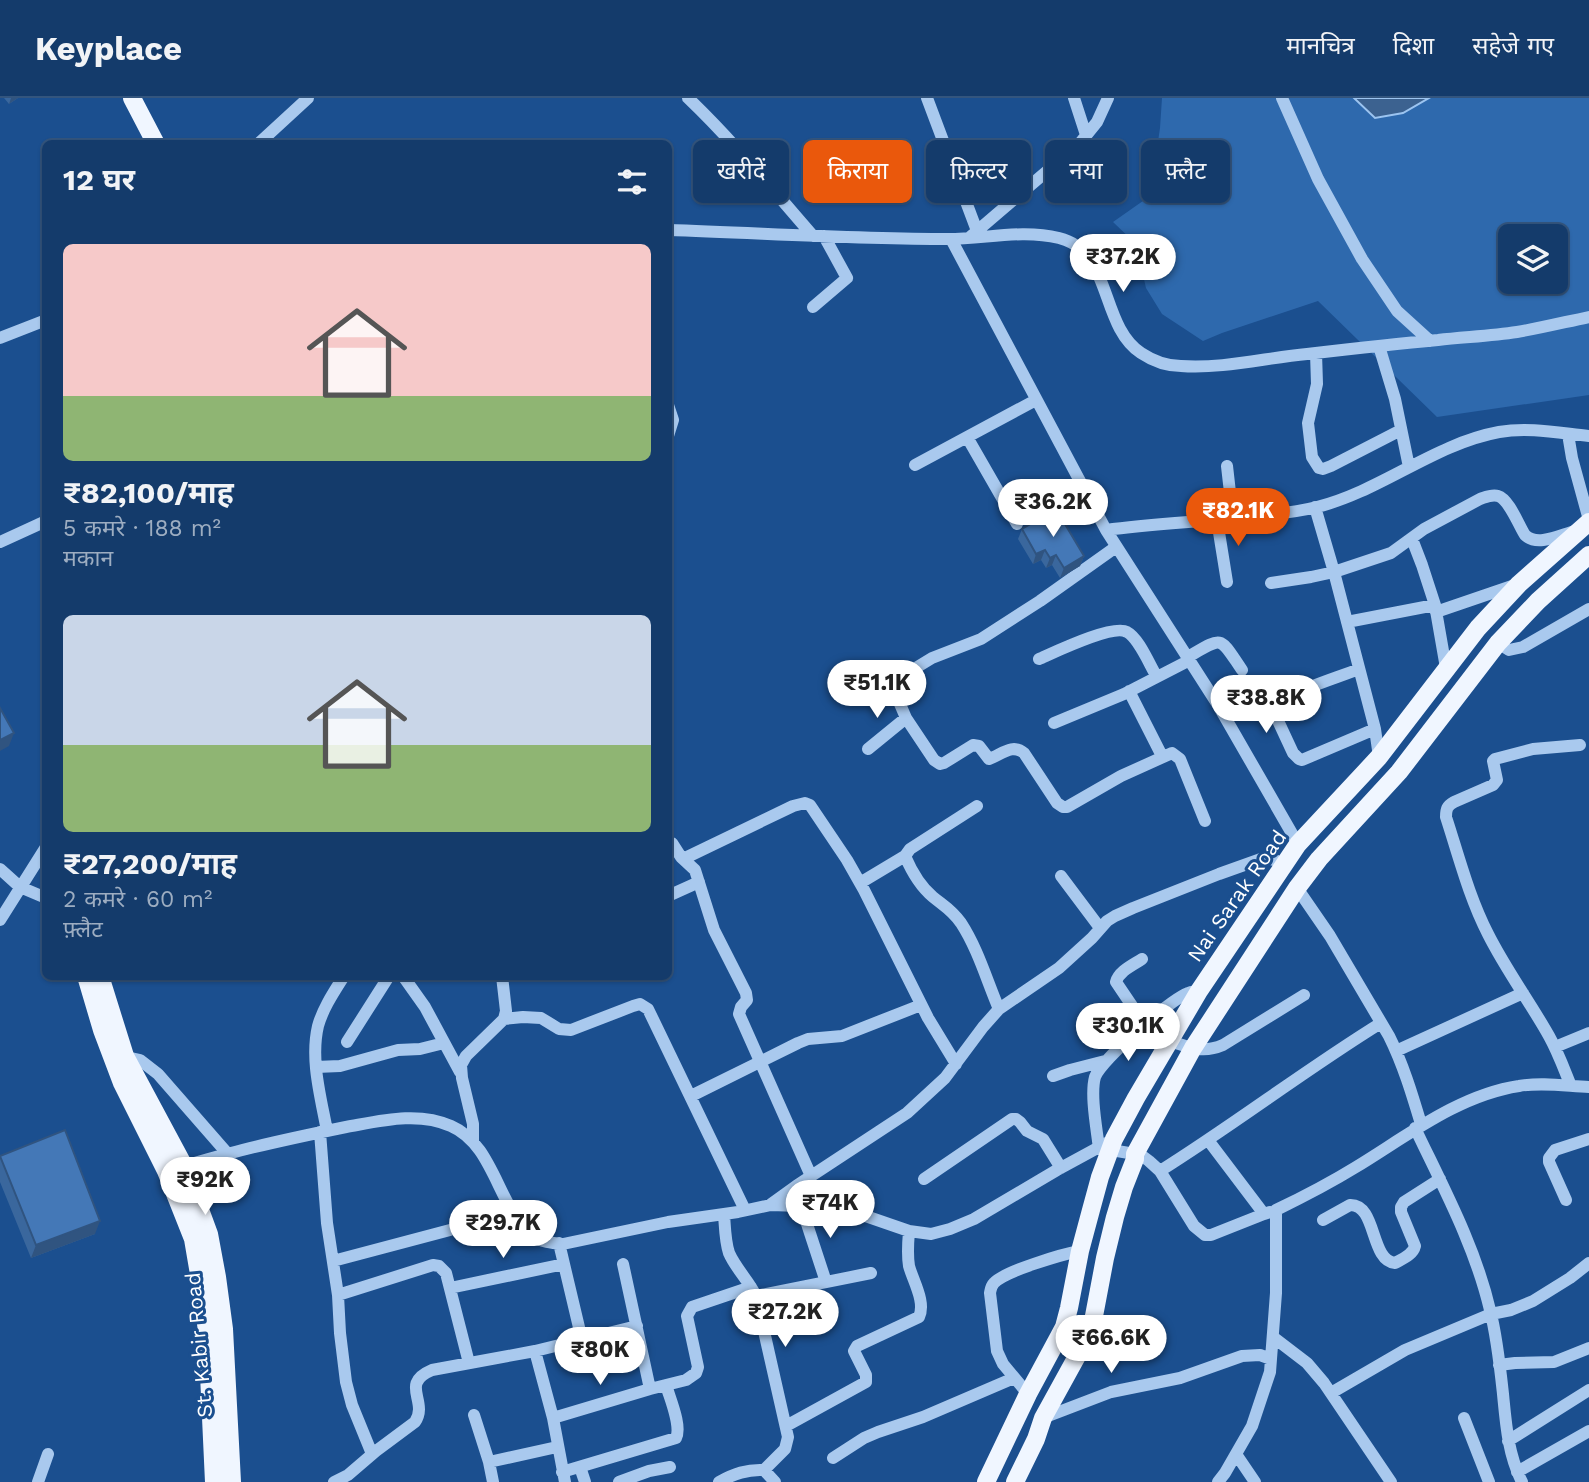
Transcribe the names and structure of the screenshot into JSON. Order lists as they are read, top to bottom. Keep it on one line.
{"streets":{"main road":["Nai Sarak Road","St. Kabir Road"]},"page":{"header":"Keyplace","nav":["मानचित्र","दिशा","सहेजे गए"],"chip":["खरीदें","किराया","फ़िल्टर","नया","फ़्लैट"],"heading":"12 घर","list":[{"name":"₹82,100/माह","note":"5 कमरे · 188 m² · मकान"},{"name":"₹27,200/माह","note":"2 कमरे · 60 m² · फ़्लैट"}],"price":["₹37.2K","₹36.2K","₹82.1K","₹51.1K","₹38.8K","₹30.1K","₹92K","₹74K","₹29.7K","₹27.2K","₹66.6K","₹80K"]}}
